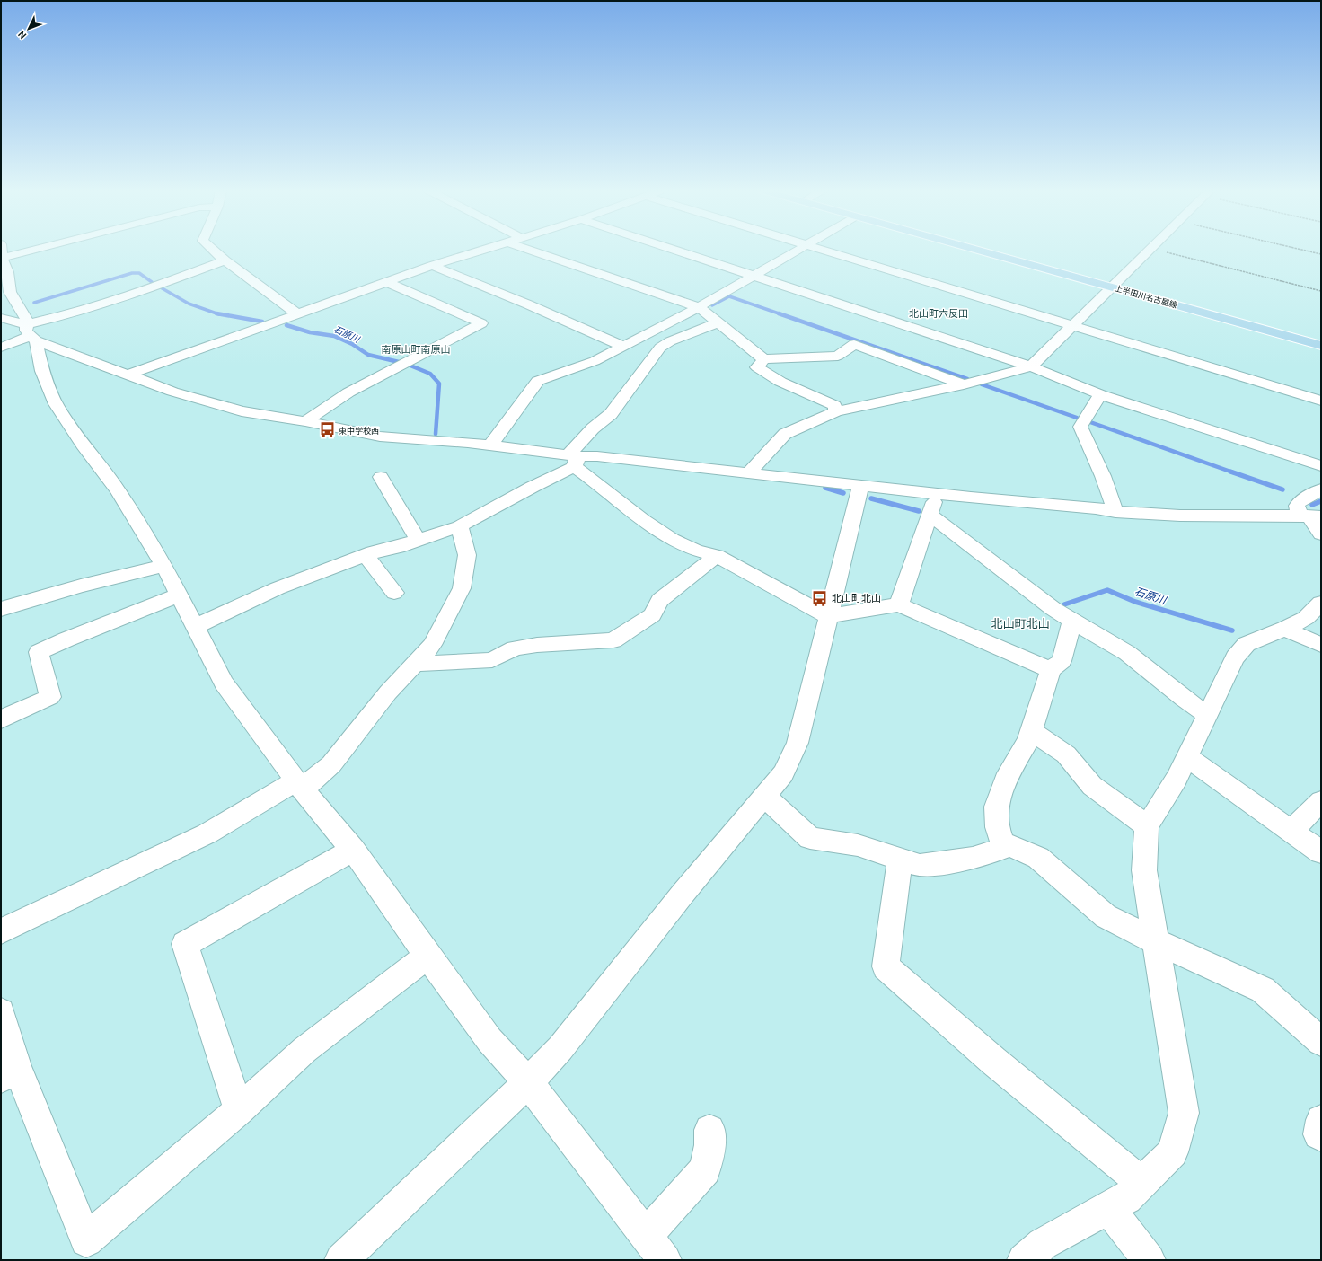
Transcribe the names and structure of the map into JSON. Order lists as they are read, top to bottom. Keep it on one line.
{"streets":{"main road":["上半田川名古屋線"]},"districts":["北山町六反田","南原山町南原山","北山町北山"],"water":["石原川"],"places":{"bus stop":["東中学校西","北山町北山"]},"north":"bottom left"}
